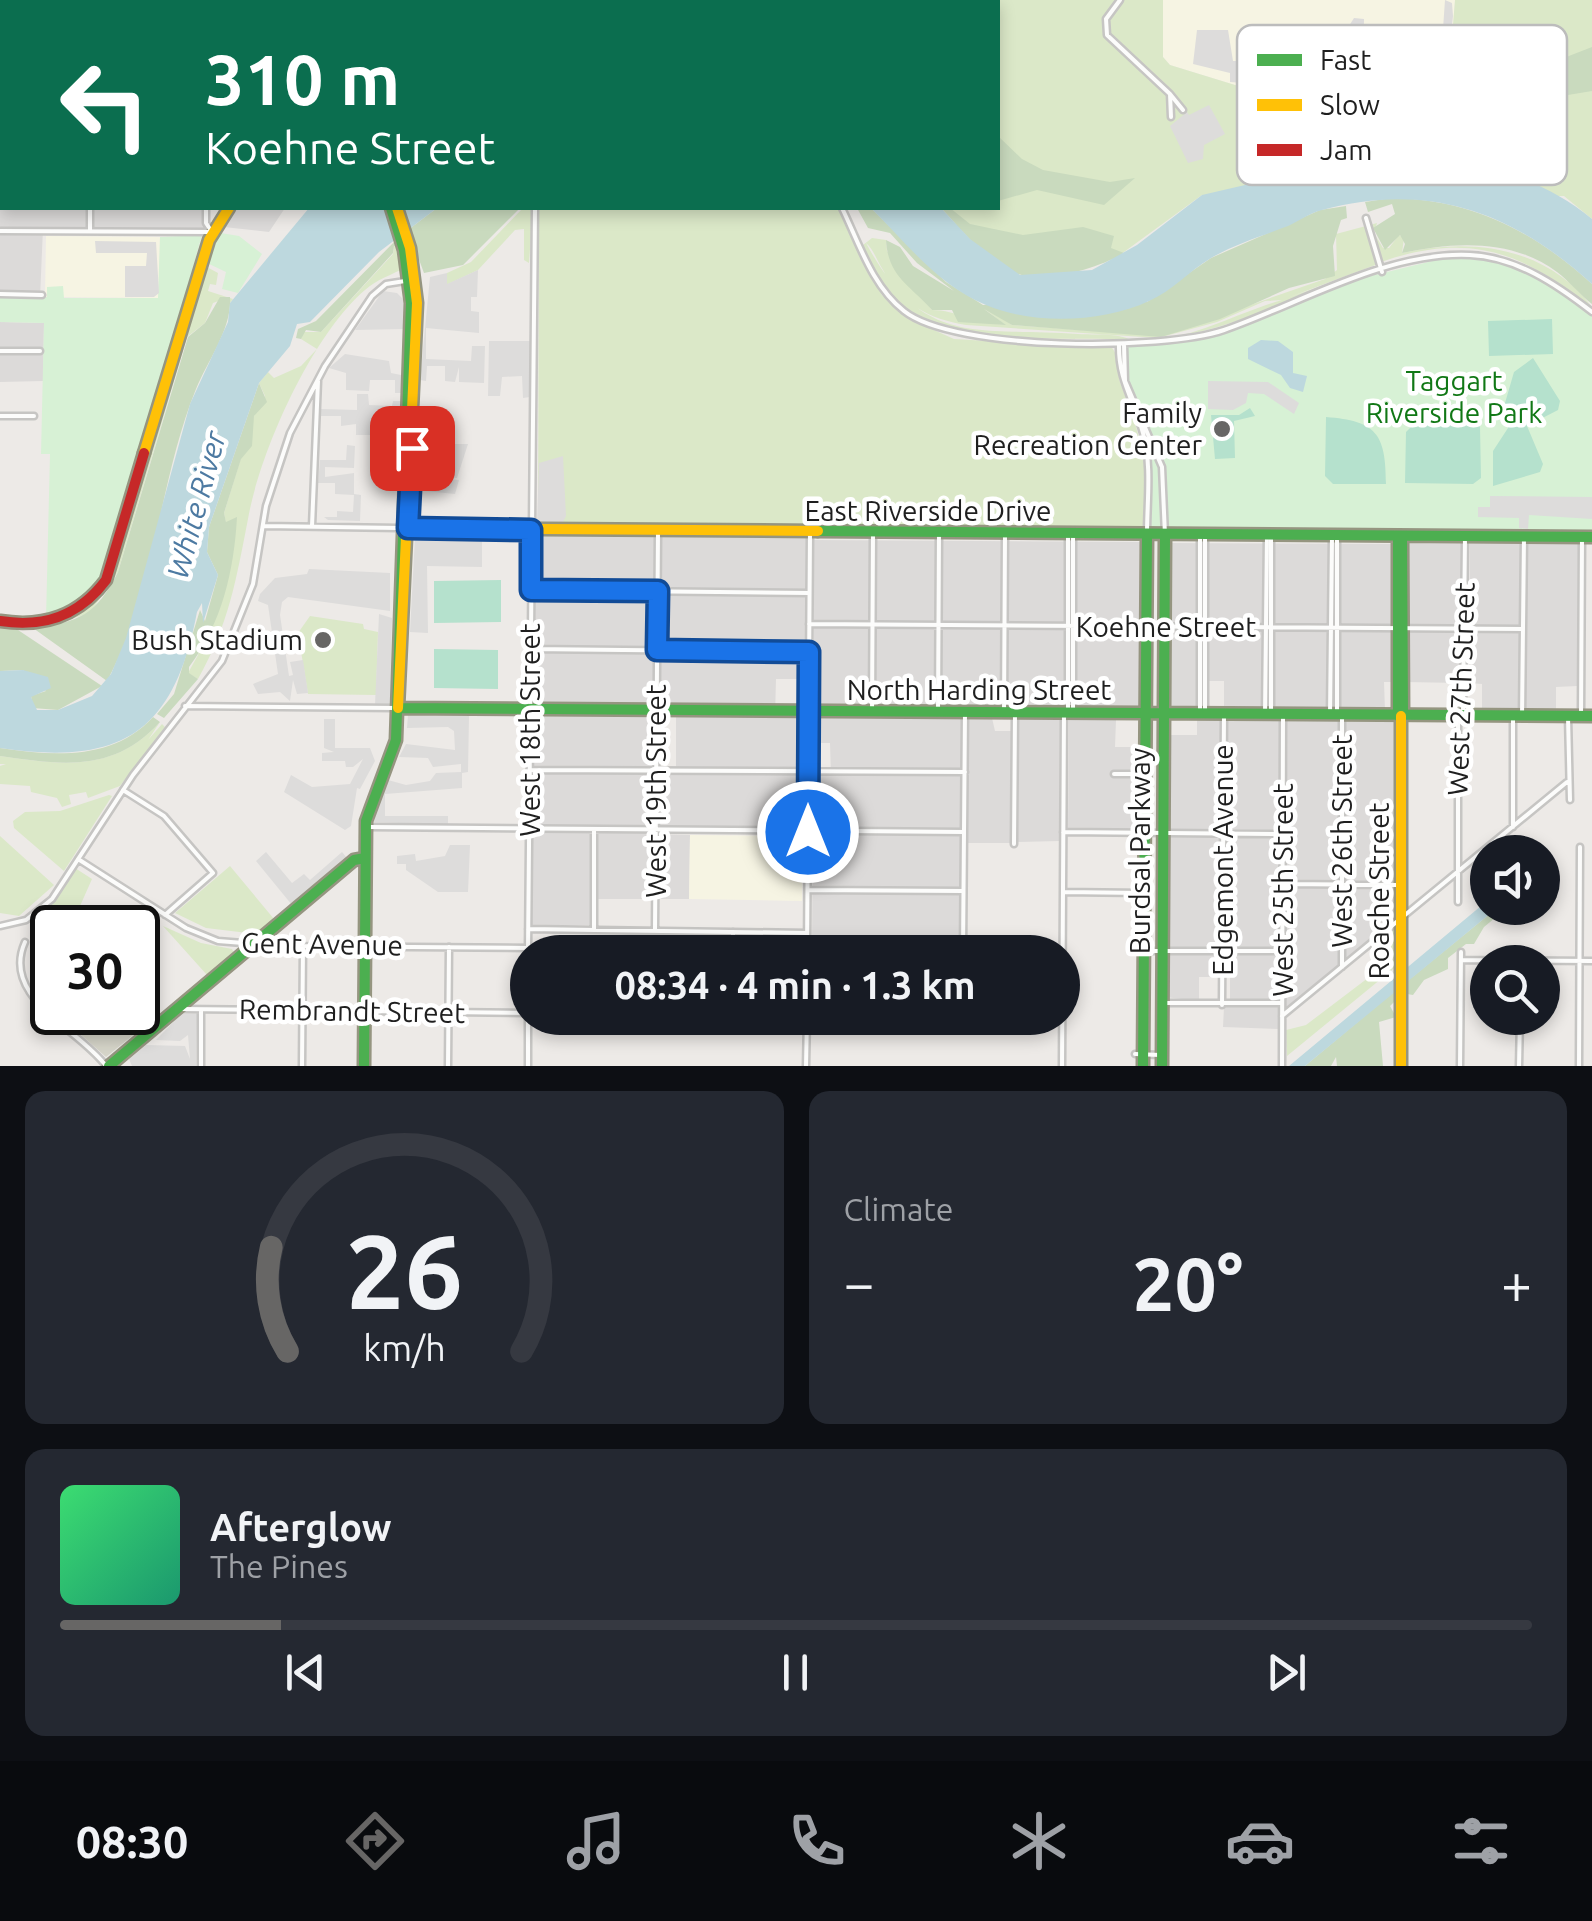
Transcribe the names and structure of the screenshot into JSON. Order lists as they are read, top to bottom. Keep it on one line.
{"streets":{"main road":["East Riverside Drive","North Harding Street","Burdsal Parkway","Roache Street"],"street":["Koehne Street","West 27th Street","West 18th Street","West 19th Street","West 26th Street","Edgemont Avenue","West 25th Street","Gent Avenue","Rembrandt Street"]},"crossings":[["East Riverside Drive","West 27th Street"],["East Riverside Drive","West 18th Street"],["East Riverside Drive","West 19th Street"],["East Riverside Drive","West 26th Street"],["East Riverside Drive","Burdsal Parkway"],["East Riverside Drive","Edgemont Avenue"],["East Riverside Drive","West 25th Street"],["East Riverside Drive","Roache Street"],["Koehne Street","West 27th Street"],["Koehne Street","West 26th Street"],["Koehne Street","Burdsal Parkway"],["Koehne Street","Edgemont Avenue"],["Koehne Street","West 25th Street"],["Koehne Street","Roache Street"],["West 27th Street","North Harding Street"],["North Harding Street","West 18th Street"],["North Harding Street","West 19th Street"],["North Harding Street","West 26th Street"],["North Harding Street","Burdsal Parkway"],["North Harding Street","Edgemont Avenue"],["North Harding Street","West 25th Street"],["North Harding Street","Roache Street"]],"water":["White River"],"parks":["Taggart Riverside Park"],"places":["Family Recreation Center","Bush Stadium"],"legend":["Fast","Slow","Jam"],"page":{"turn":["310 m","Koehne Street"],"limit":"30","trip":"08:34 · 4 min · 1.3 km","tile":"Climate","heat":["−","20°","+"],"song":["Afterglow","The Pines"],"tabs":"08:30","gauge":["26","km/h"]}}
